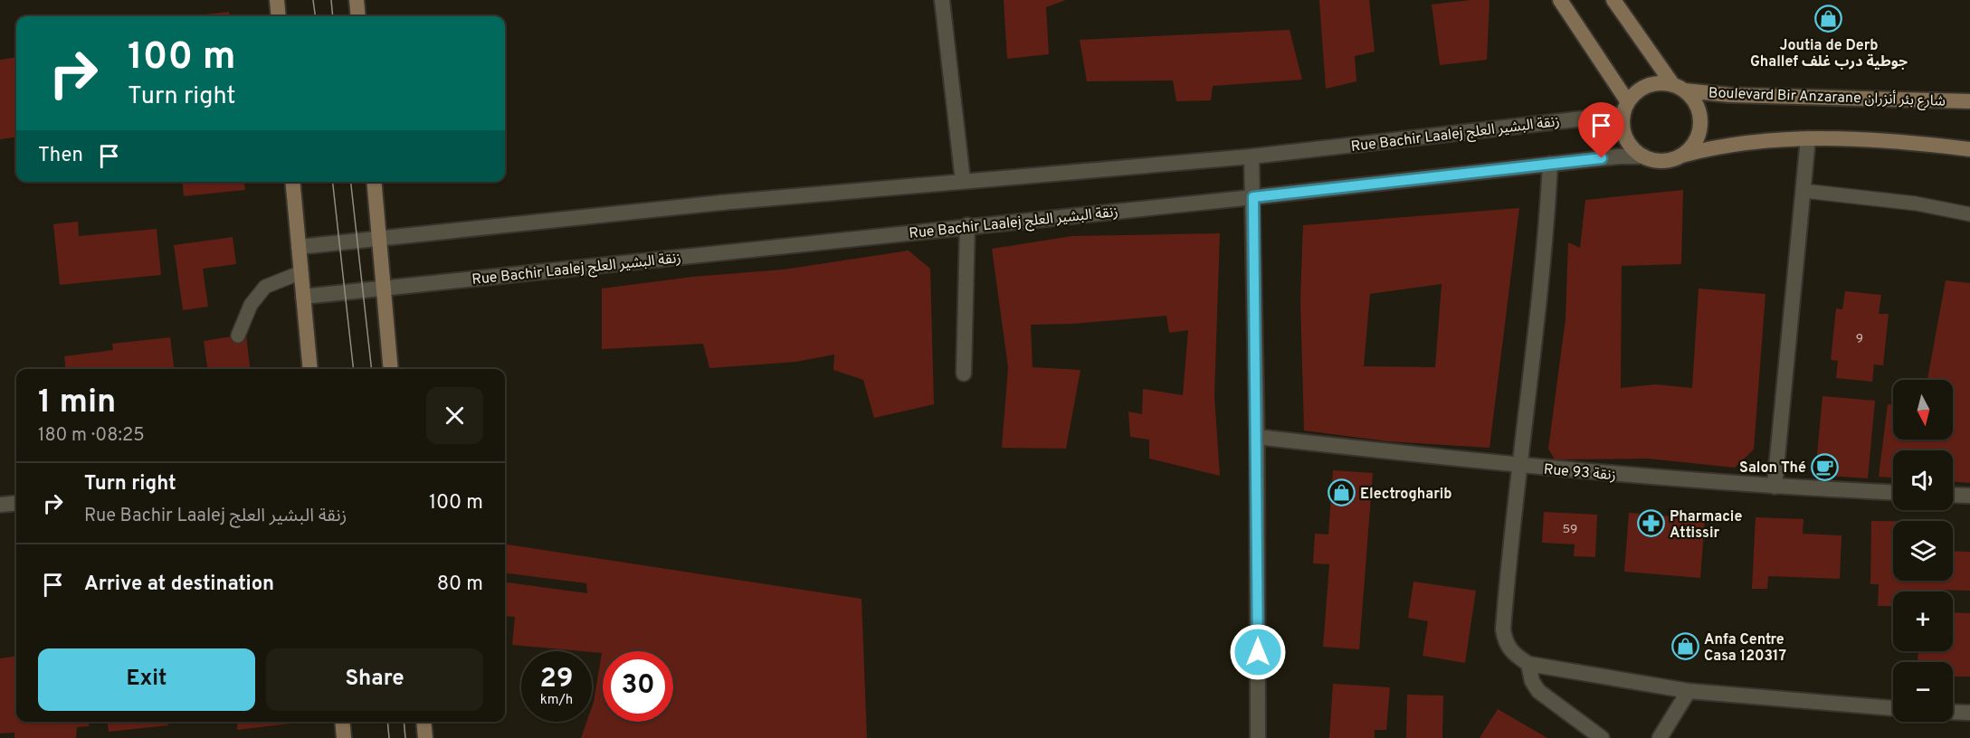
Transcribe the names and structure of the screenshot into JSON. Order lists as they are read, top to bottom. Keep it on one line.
{"streets":{"main road":["Boulevard Bir Anzarane شارع بئر أنزران"],"street":["Rue Bachir Laalej زنقة البشير العلج","Rue 93 زنقة"]},"crossings":[["Boulevard Bir Anzarane شارع بئر أنزران","Rue Bachir Laalej زنقة البشير العلج"]],"places":{"shop":["Joutia de Derb Ghallef جوطية درب غلف","Electrogharib","Anfa Centre Casa 120317"],"cafe":["Salon Thé"],"pharmacy":["Pharmacie Attissir"]},"house_numbers":["9","59"],"north":"bottom","page":{"turn":["100 m","Turn right"],"then":"Then","heading":["1 min","180 m · 08:25"],"map_buttons":["+","−"],"list":[{"name":"Turn right","note":"Rue Bachir Laalej زنقة البشير العلج","value":"100 m"},{"name":"Arrive at destination","value":"80 m"}],"buttons":["Exit","Share"],"speed":"29 km/h","limit":"30"}}
